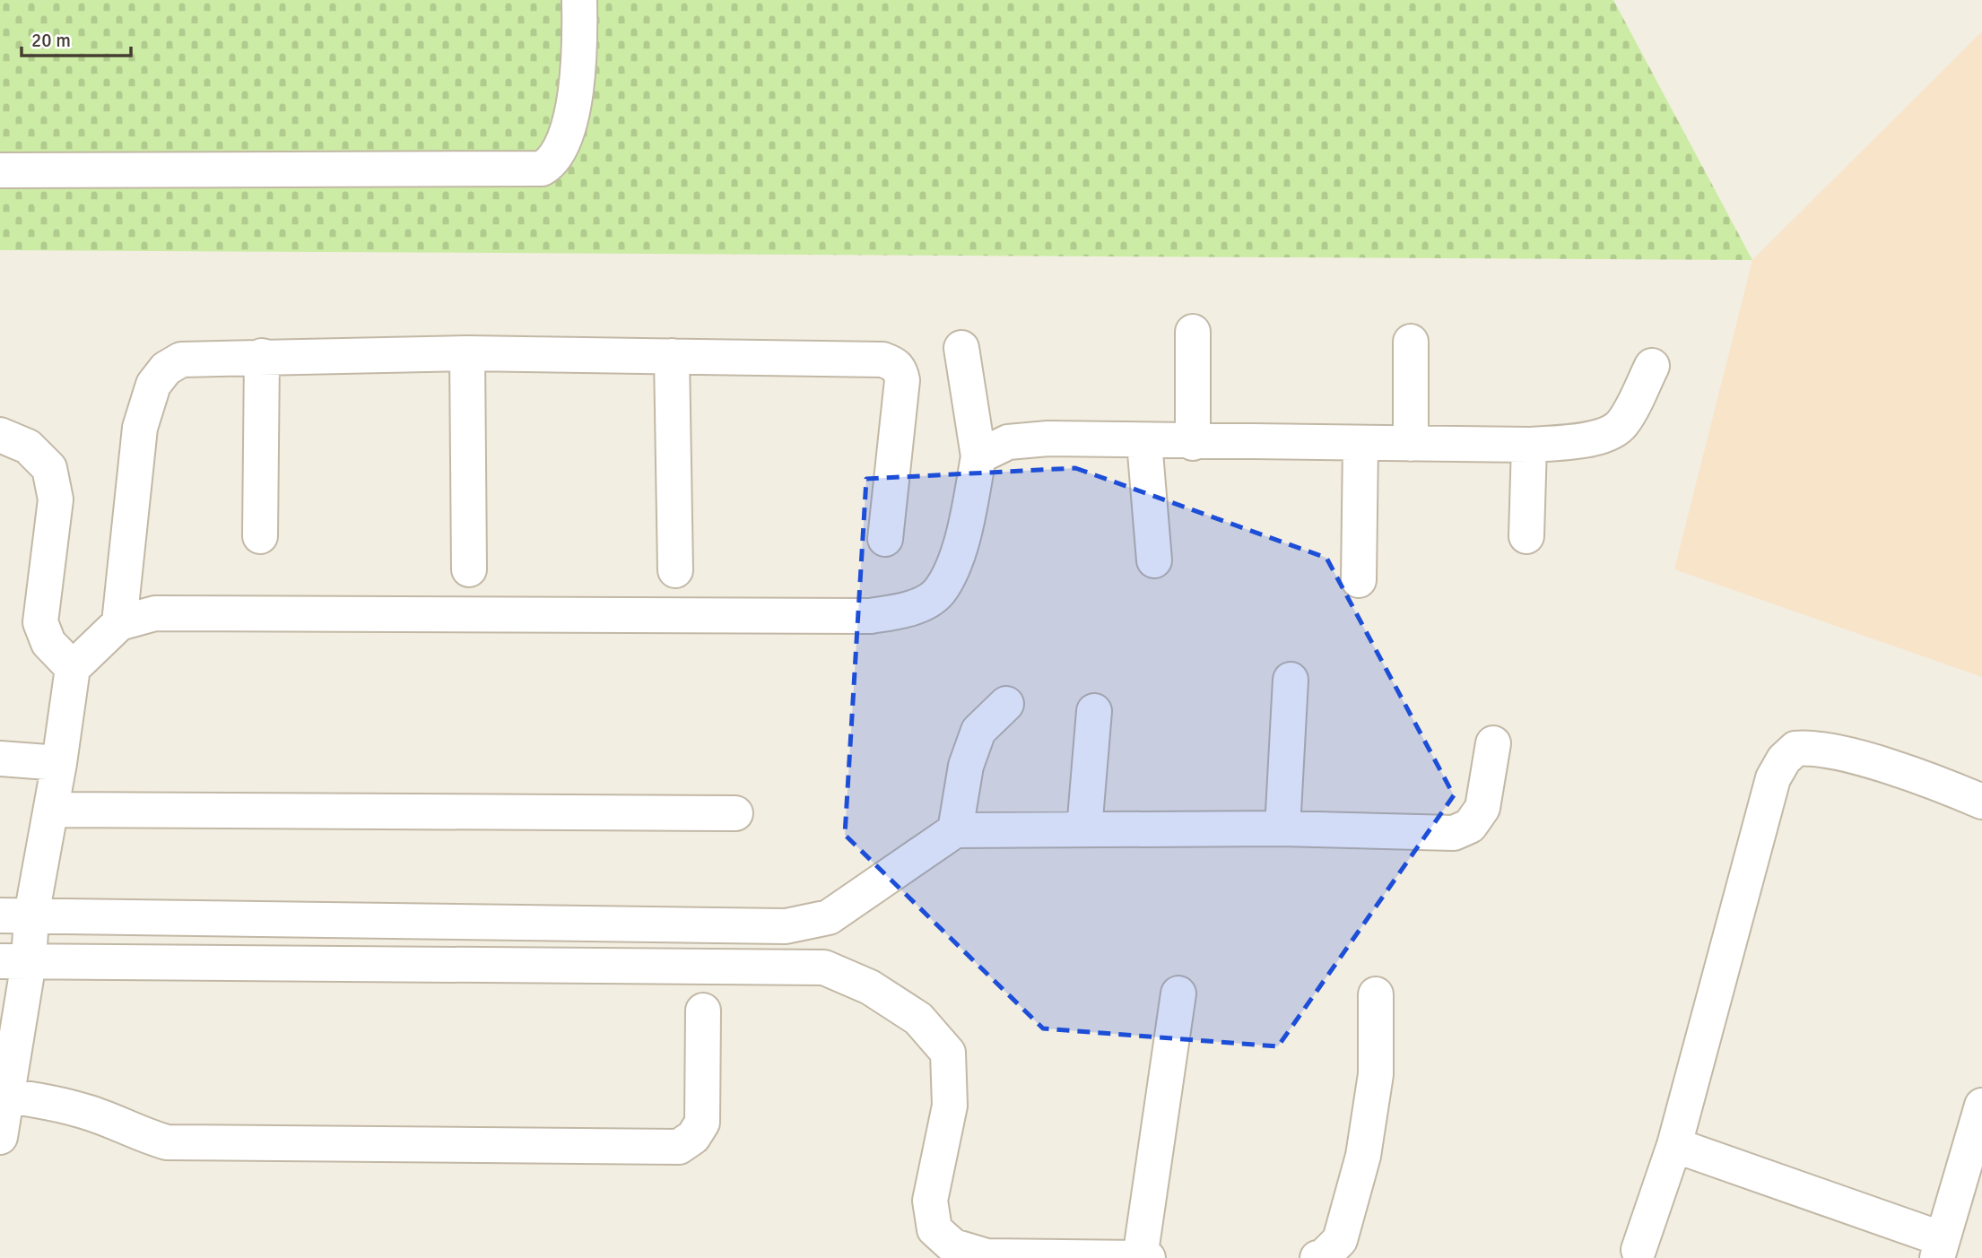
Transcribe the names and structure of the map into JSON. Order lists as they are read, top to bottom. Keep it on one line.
{"scale_bar":"20 m"}
